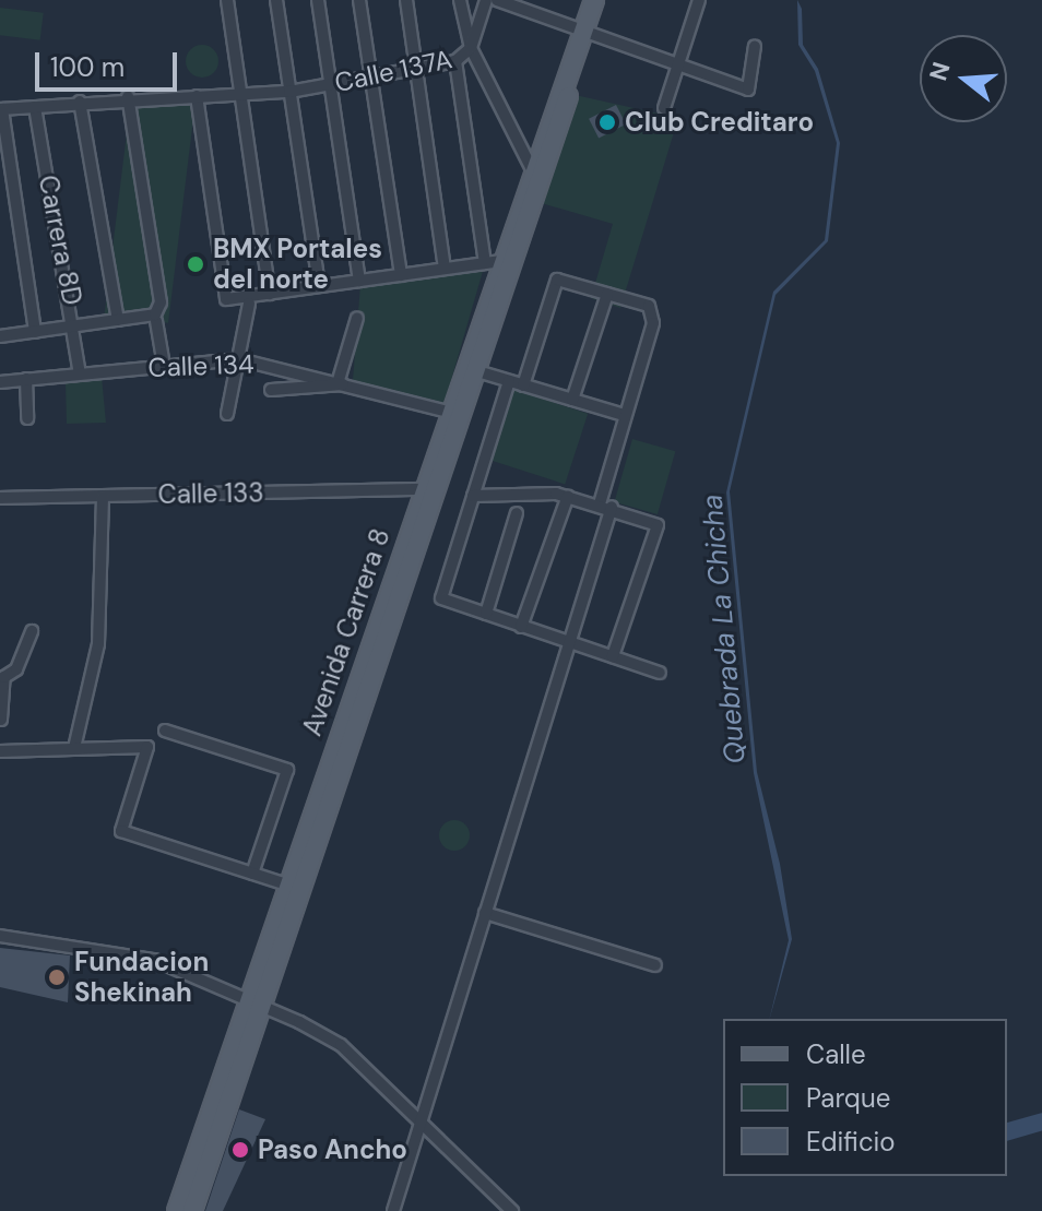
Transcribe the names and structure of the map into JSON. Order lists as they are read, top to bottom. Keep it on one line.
{"streets":{"main road":["Avenida Carrera 8"],"street":["Calle 137A","Carrera 8D","Calle 134","Calle 133"]},"crossings":[["Calle 137A","Carrera 8D"],["Carrera 8D","Calle 134"],["Calle 134","Avenida Carrera 8"],["Calle 133","Avenida Carrera 8"]],"water":["Quebrada La Chicha"],"places":["Club Creditaro","BMX Portales del norte","Fundacion Shekinah","Paso Ancho"],"legend":["Calle","Parque","Edificio"],"scale_bar":"100 m","north":"left"}
